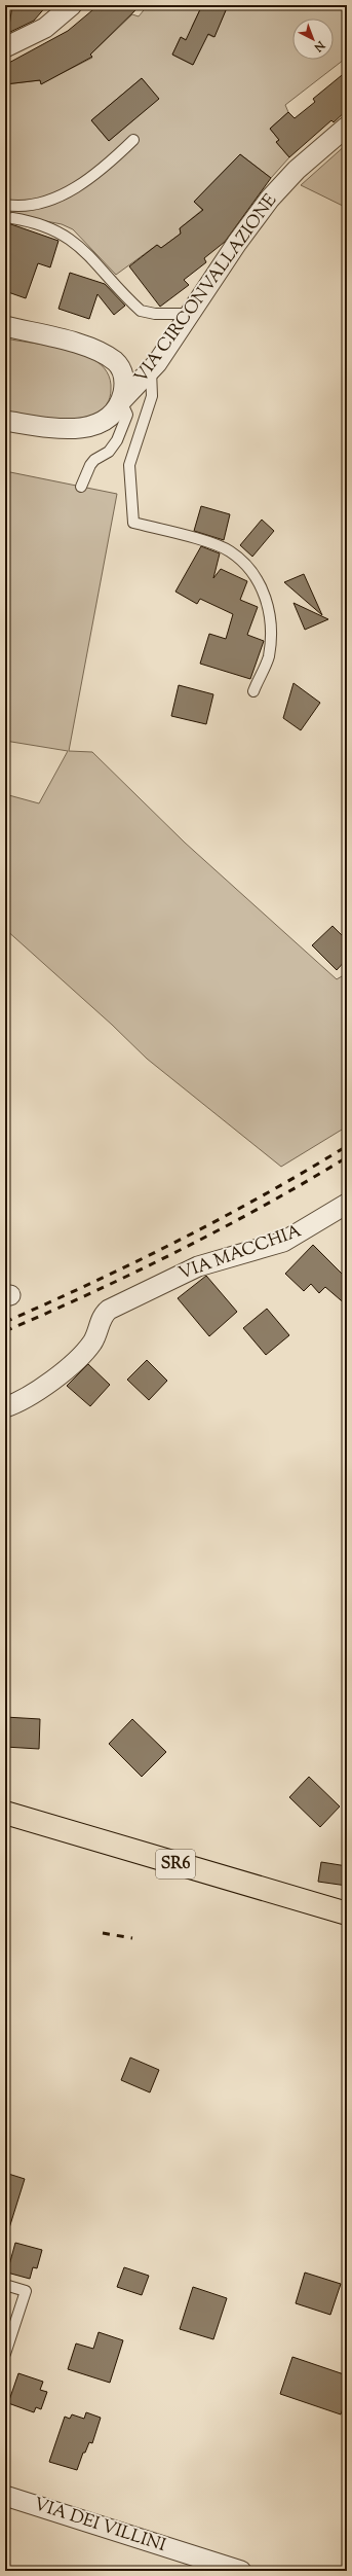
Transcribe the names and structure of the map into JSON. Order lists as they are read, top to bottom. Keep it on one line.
{"streets":{"main road":["SR6"],"street":["VIA CIRCONVALLAZIONE","VIA MACCHIA","VIA DEI VILLINI"]},"north":"bottom right"}
